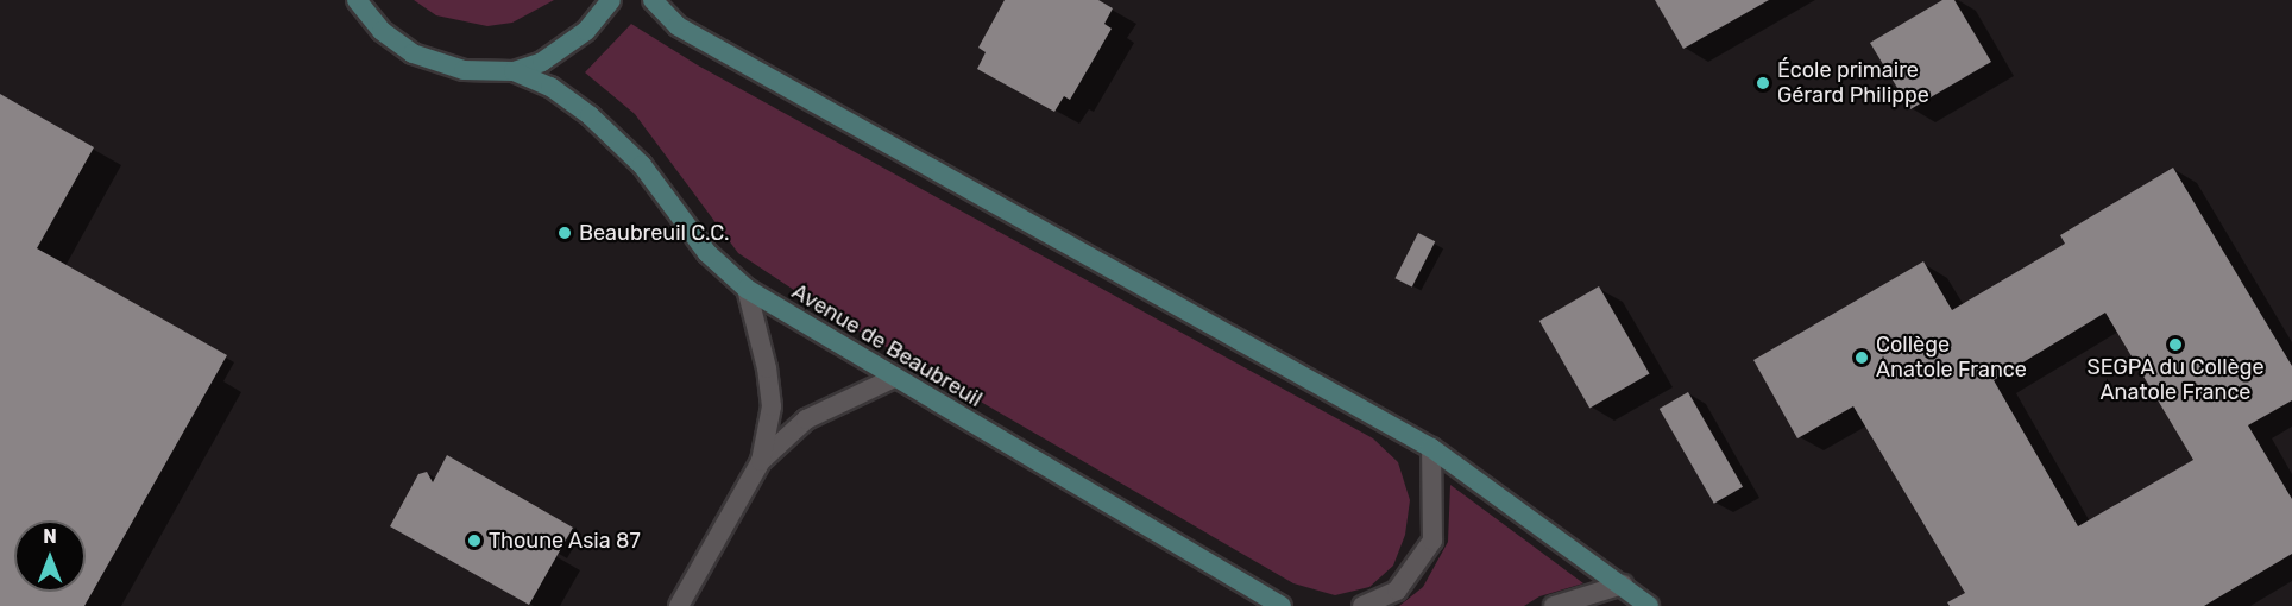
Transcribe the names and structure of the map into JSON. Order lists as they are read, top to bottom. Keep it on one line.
{"streets":{"main road":["Avenue de Beaubreuil"]},"places":["École primaire Gérard Philippe","Beaubreuil C.C.","SEGPA du Collège Anatole France","Collège Anatole France","Thoune Asia 87"],"north":"top"}
